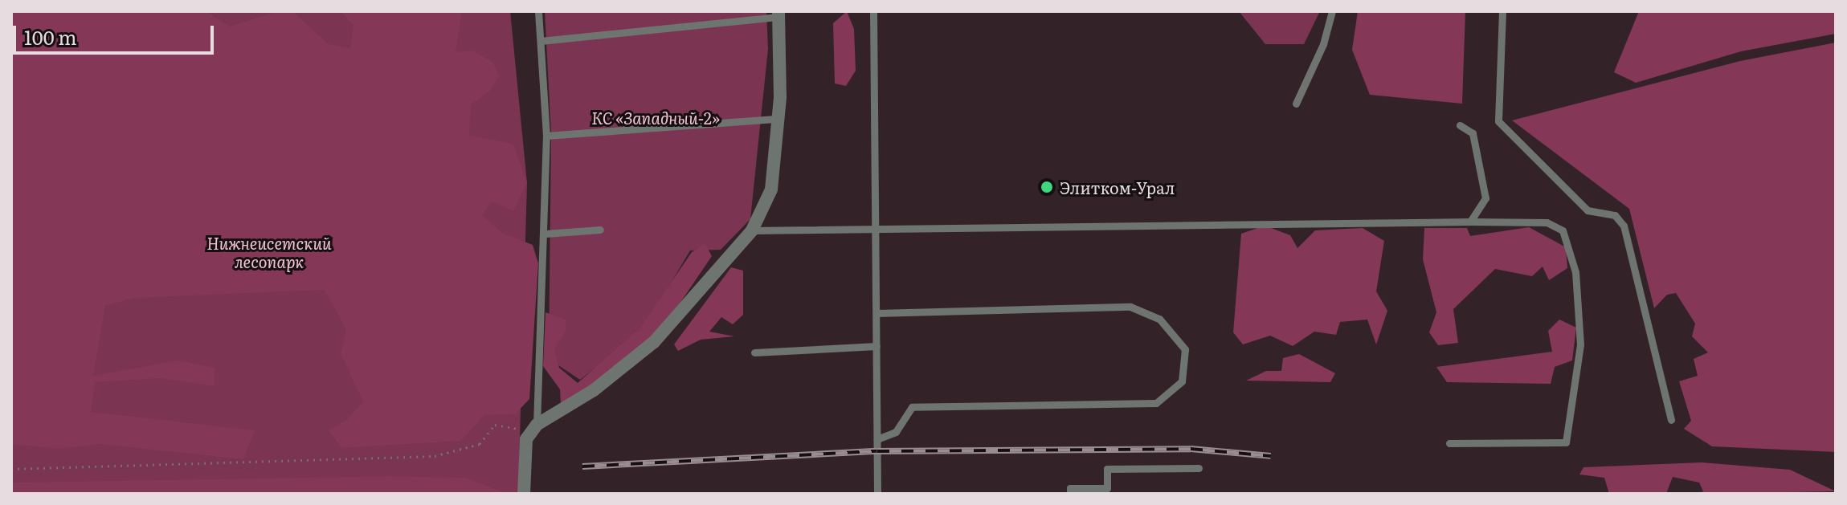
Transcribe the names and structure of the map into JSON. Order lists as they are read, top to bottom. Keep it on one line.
{"parks":["КС «Западный-2»","Нижнеисетский лесопарк"],"places":["Элитком-Урал"],"scale_bar":"100 m"}
